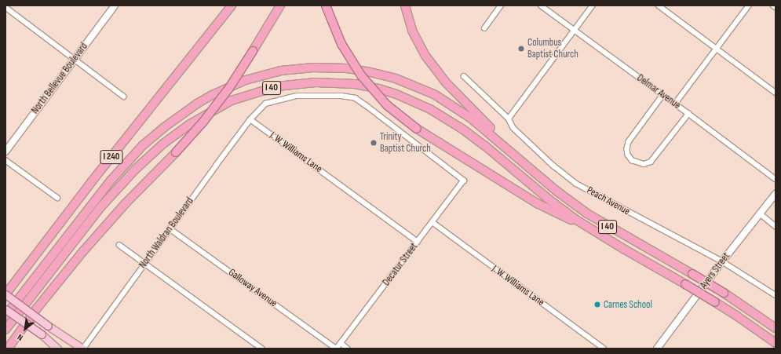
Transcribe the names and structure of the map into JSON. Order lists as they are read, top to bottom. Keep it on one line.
{"streets":{"highway":["I 40","I 240"],"street":["North Bellevue Boulevard","Delmar Avenue","J. W. Williams Lane","Peach Avenue","North Waldran Boulevard","Decatur Street","Ayers Street","Galloway Avenue"]},"crossings":[["J. W. Williams Lane","North Waldran Boulevard"],["J. W. Williams Lane","Decatur Street"],["Peach Avenue","Ayers Street"],["North Waldran Boulevard","Decatur Street"],["North Waldran Boulevard","Galloway Avenue"],["Decatur Street","Galloway Avenue"]],"places":["Columbus Baptist Church","Trinity Baptist Church","Carnes School"],"north":"bottom left"}
